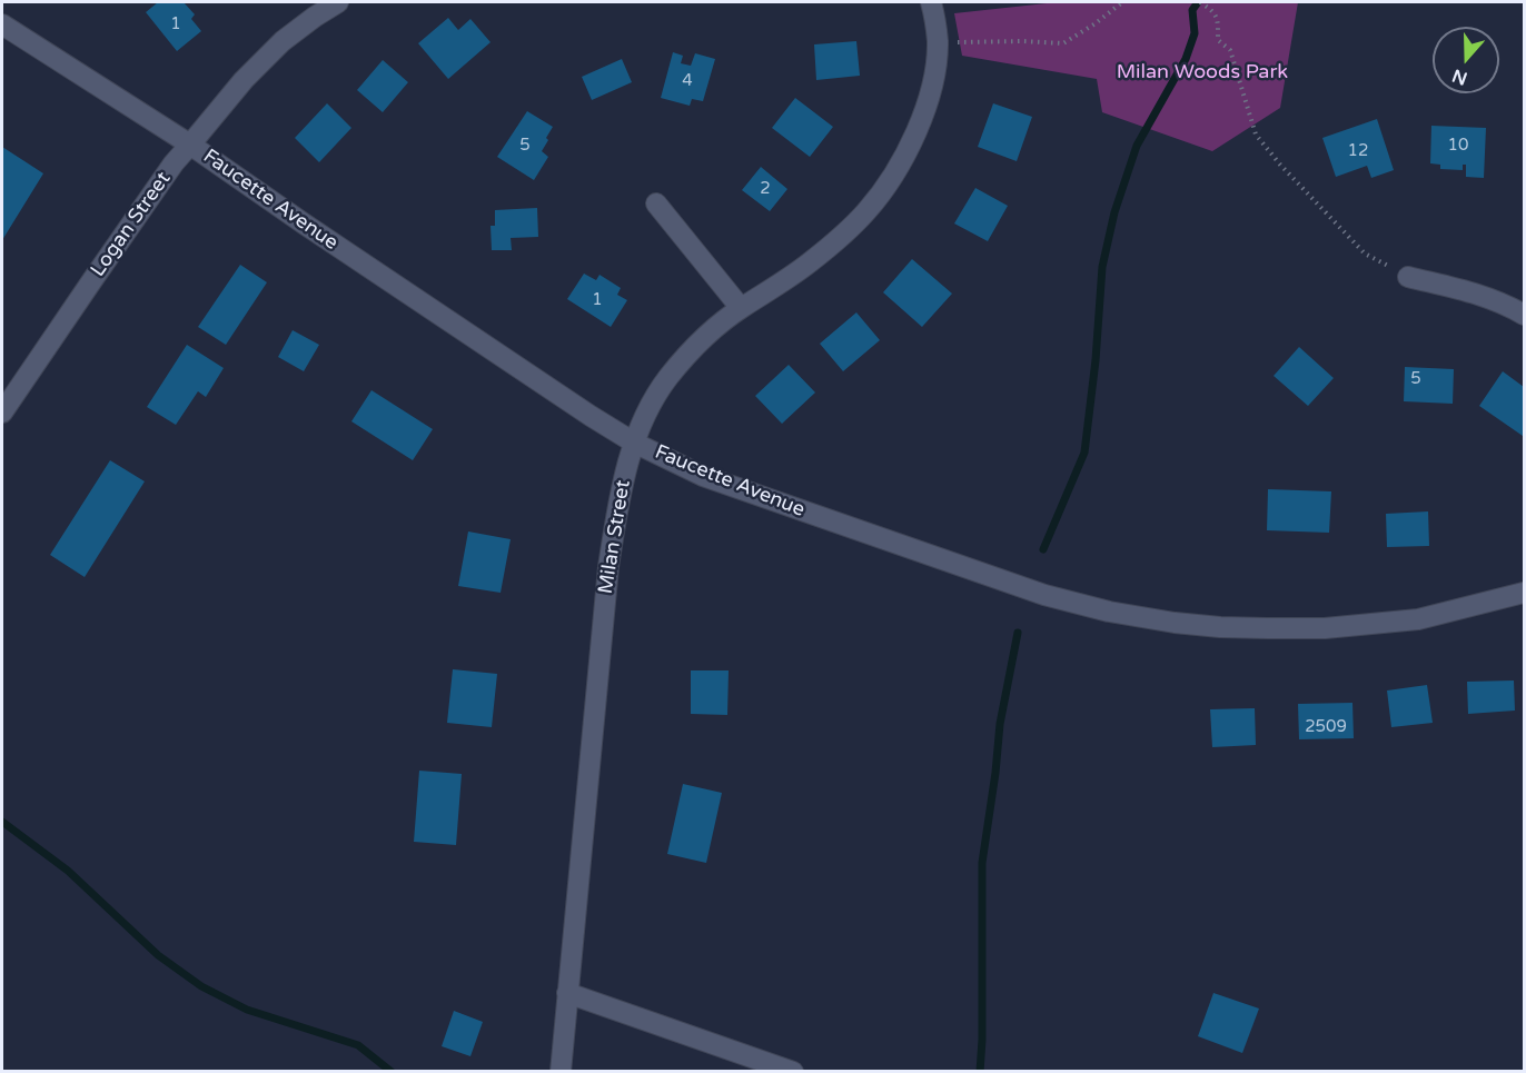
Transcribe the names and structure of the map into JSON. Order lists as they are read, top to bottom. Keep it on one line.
{"streets":{"street":["Faucette Avenue","Logan Street","Milan Street"]},"crossings":[["Faucette Avenue","Logan Street"],["Faucette Avenue","Milan Street"]],"parks":["Milan Woods Park"],"house_numbers":["1","4","5","10","12","2","1","5","2509"],"north":"bottom"}
